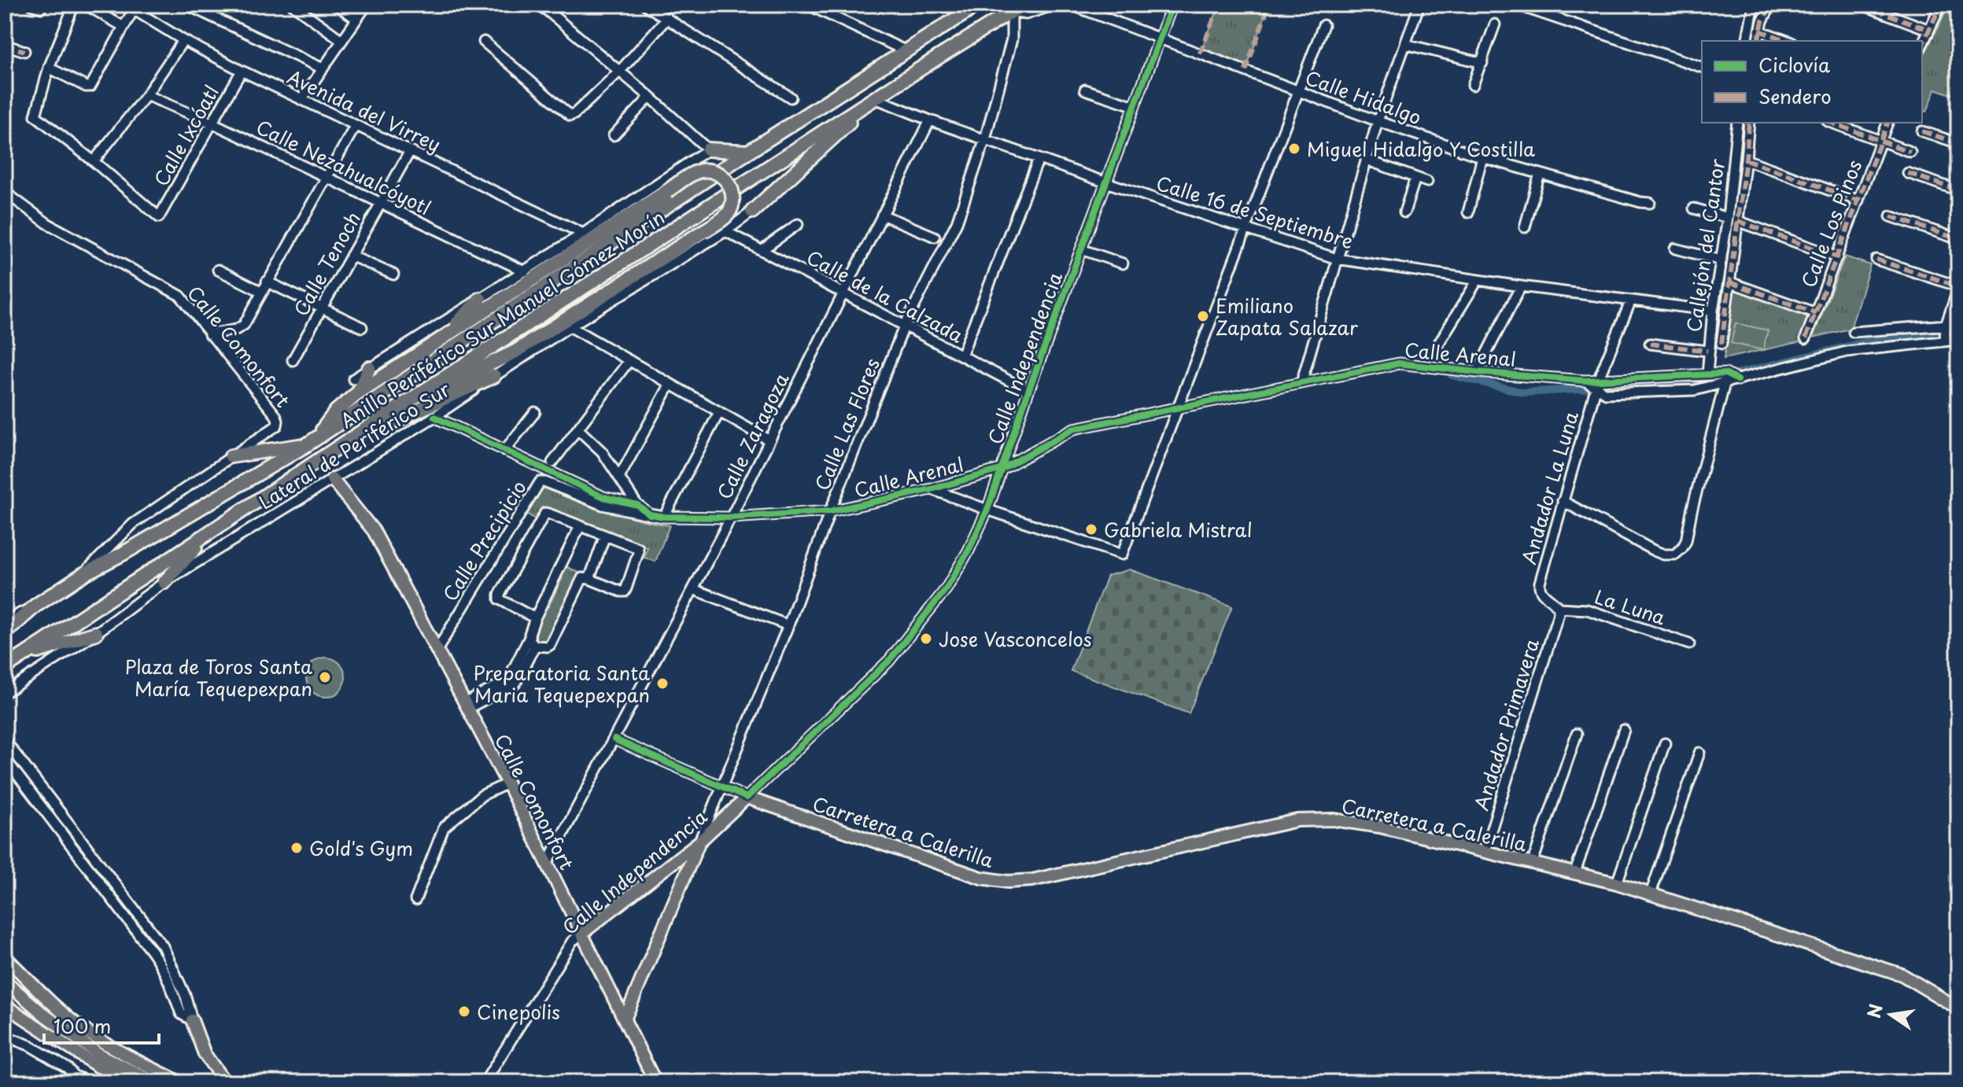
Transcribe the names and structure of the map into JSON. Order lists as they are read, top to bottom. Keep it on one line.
{"streets":{"highway":["Anillo Periférico Sur Manuel Gómez Morín"],"main road":["Calle Comonfort","Calle Independencia","Calle Las Flores","Carretera a Calerilla"],"street":["Calle Hidalgo","Avenida del Virrey","Calle Ixcóatl","Calle Nezahualcóyotl","Calle 16 de Septiembre","Calle Los Pinos","Callejón del Cantor","Calle Tenoch","Calle de la Calzada","Calle Arenal","Calle Zaragoza","Lateral de Periférico Sur","Andador La Luna","Calle Precipicio","La Luna","Andador Primavera"]},"crossings":[["Calle Hidalgo","Calle Independencia"],["Avenida del Virrey","Calle Ixcóatl"],["Avenida del Virrey","Calle Tenoch"],["Calle Ixcóatl","Calle Nezahualcóyotl"],["Calle Nezahualcóyotl","Calle Tenoch"],["Calle 16 de Septiembre","Callejón del Cantor"],["Calle 16 de Septiembre","Anillo Periférico Sur Manuel Gómez Morín"],["Calle 16 de Septiembre","Calle Independencia"],["Calle 16 de Septiembre","Calle Las Flores"],["Calle 16 de Septiembre","Calle Zaragoza"],["Calle 16 de Septiembre","Andador La Luna"],["Callejón del Cantor","Calle Arenal"],["Calle de la Calzada","Calle Independencia"],["Calle de la Calzada","Calle Las Flores"],["Calle de la Calzada","Calle Zaragoza"],["Calle de la Calzada","Lateral de Periférico Sur"],["Anillo Periférico Sur Manuel Gómez Morín","Calle Las Flores"],["Calle Comonfort","Calle Independencia"],["Calle Comonfort","Calle Las Flores"],["Calle Comonfort","Calle Zaragoza"],["Calle Comonfort","Lateral de Periférico Sur"],["Calle Comonfort","Calle Precipicio"],["Calle Arenal","Calle Independencia"],["Calle Arenal","Calle Las Flores"],["Calle Arenal","Calle Zaragoza"],["Calle Arenal","Lateral de Periférico Sur"],["Calle Arenal","Andador La Luna"],["Calle Arenal","Calle Precipicio"],["Calle Independencia","Calle Las Flores"],["Calle Independencia","Carretera a Calerilla"],["Andador La Luna","La Luna"],["Andador La Luna","Andador Primavera"],["La Luna","Andador Primavera"],["Andador Primavera","Carretera a Calerilla"]],"places":["Miguel Hidalgo Y Costilla","Emiliano Zapata Salazar","Gabriela Mistral","Jose Vasconcelos","Plaza de Toros Santa María Tequepexpan","Preparatoria Santa Maria Tequepexpan","Gold's Gym","Cinepolis"],"legend":["Ciclovía","Sendero"],"scale_bar":"100 m","north":"left"}
